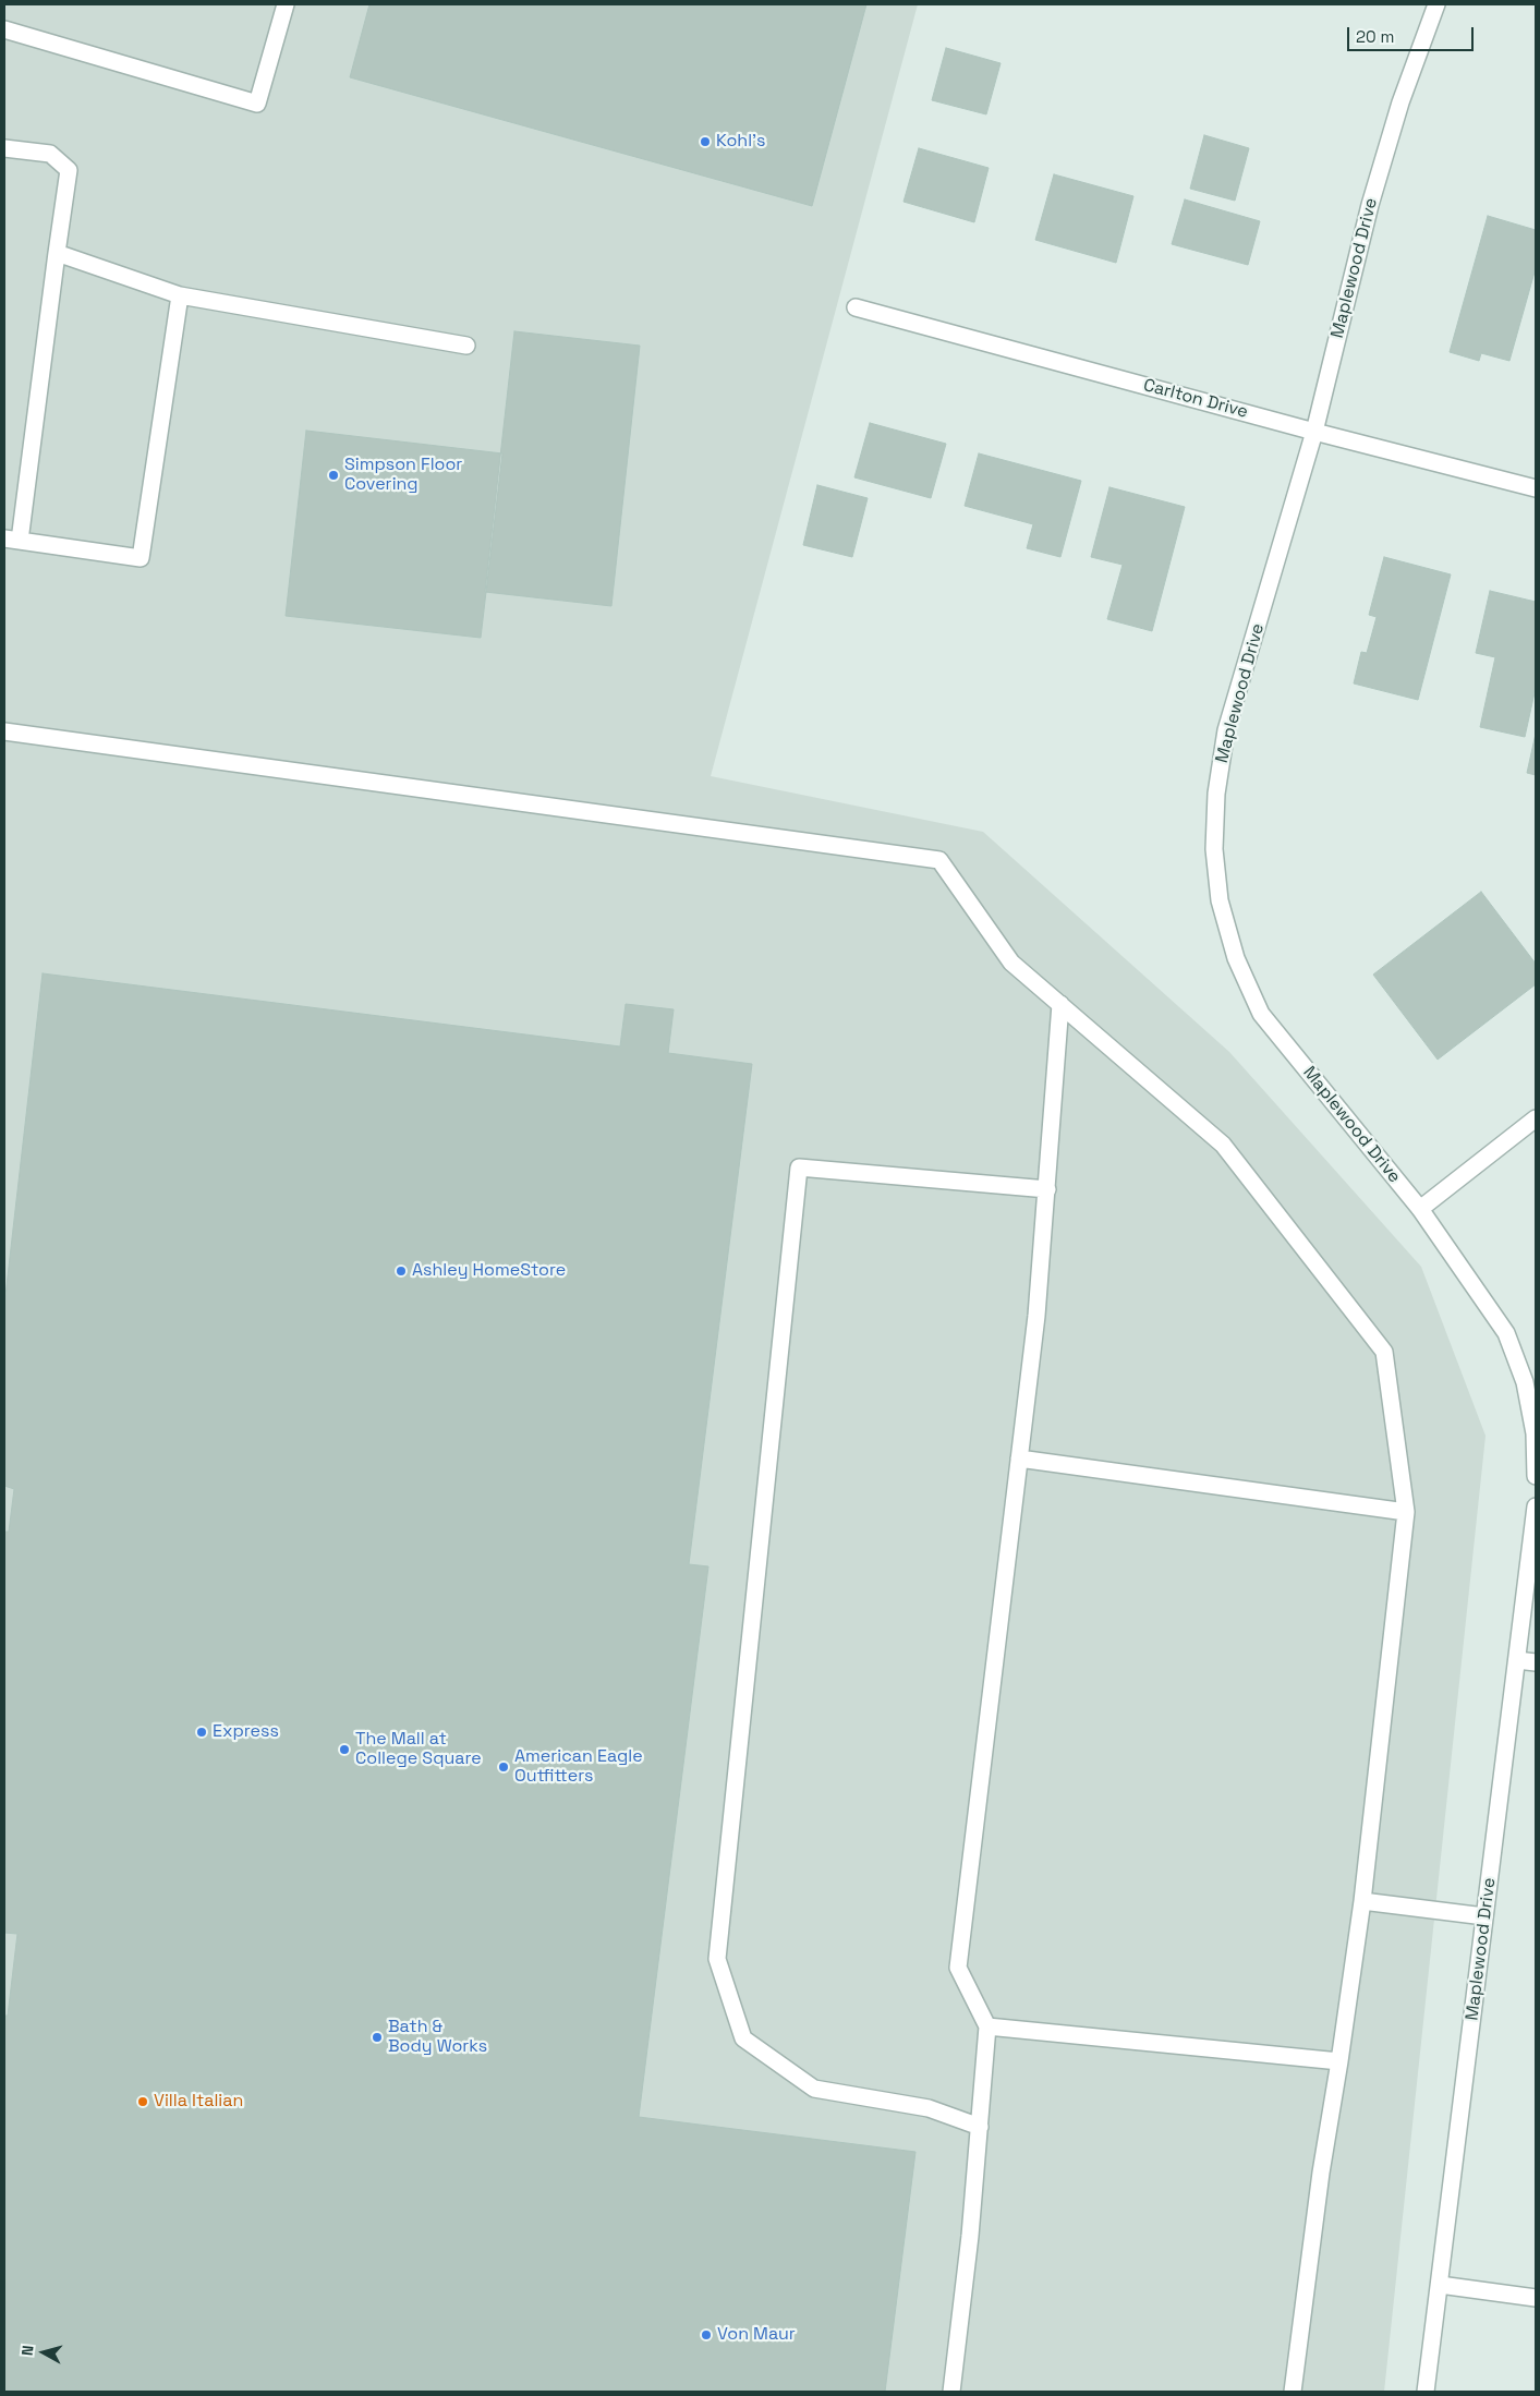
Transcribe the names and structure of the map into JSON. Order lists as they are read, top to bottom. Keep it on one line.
{"streets":{"street":["Maplewood Drive","Carlton Drive"]},"crossings":[["Maplewood Drive","Carlton Drive"]],"places":["Kohl's","Simpson Floor Covering","Ashley HomeStore","Express","The Mall at College Square","American Eagle Outfitters","Bath & Body Works","Villa Italian","Von Maur"],"scale_bar":"20 m","north":"left"}
